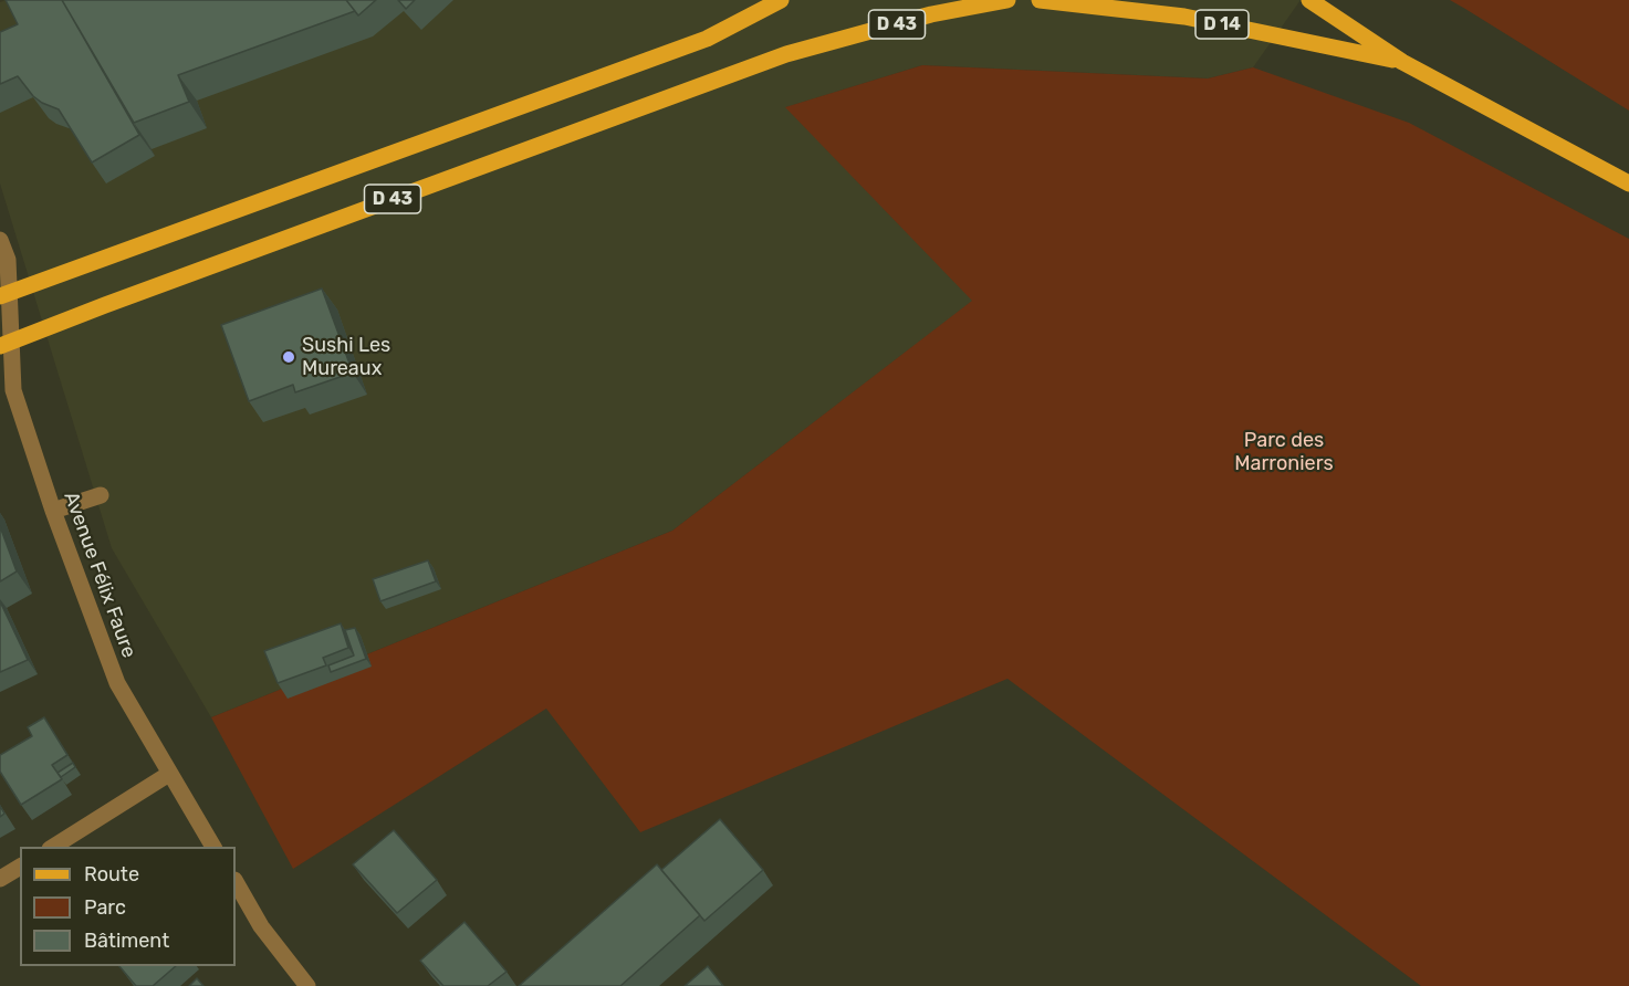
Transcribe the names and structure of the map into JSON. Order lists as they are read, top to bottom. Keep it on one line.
{"streets":{"main road":["D 43","D 14"],"street":["Avenue Félix Faure"]},"crossings":[["D 43","Avenue Félix Faure"]],"parks":["Parc des Marroniers"],"places":["Sushi Les Mureaux"],"legend":["Route","Parc","Bâtiment"]}
